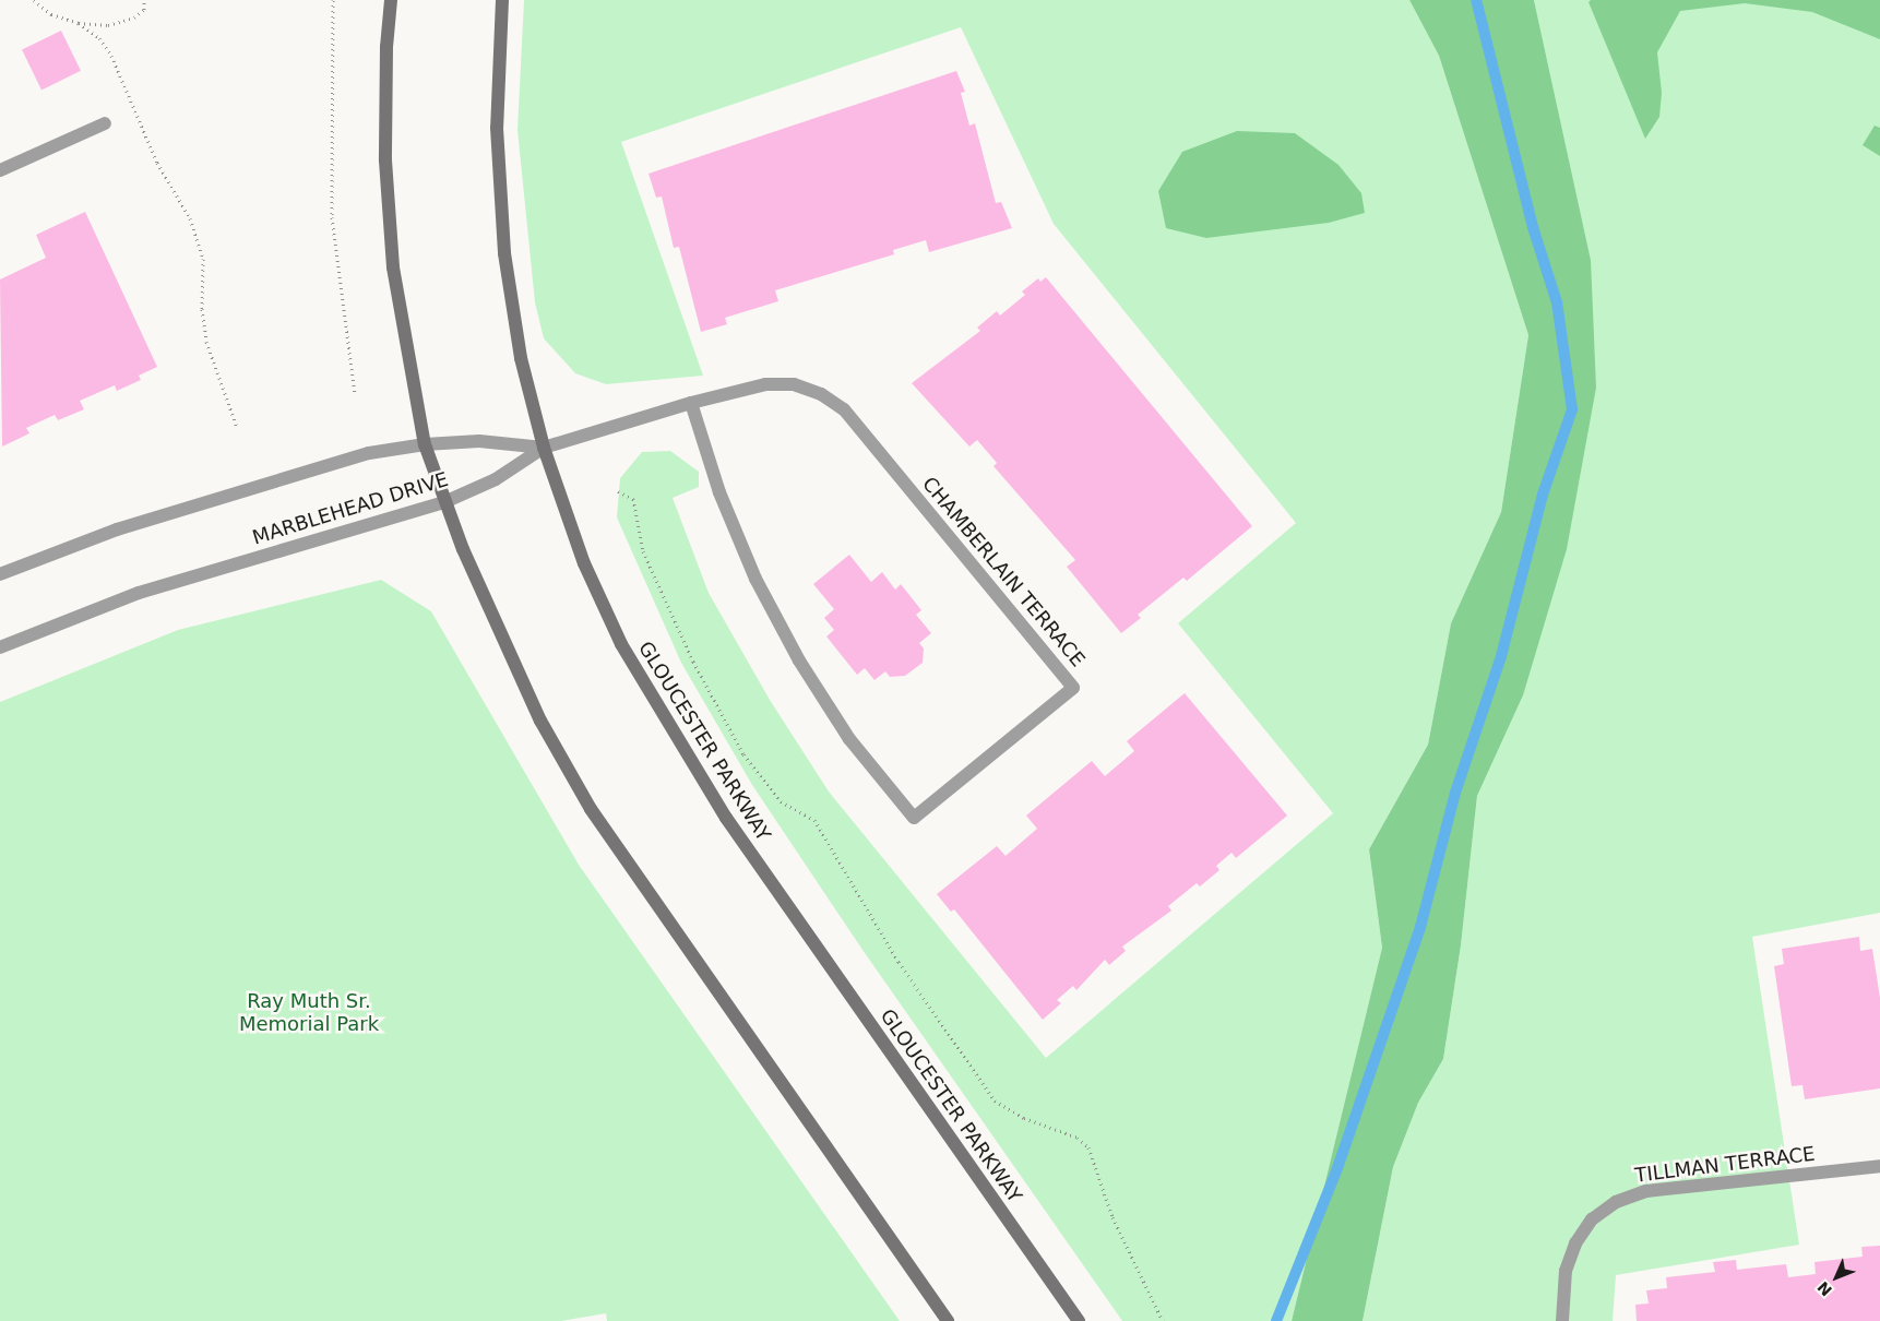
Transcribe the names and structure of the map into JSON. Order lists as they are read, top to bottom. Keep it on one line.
{"streets":{"main road":["GLOUCESTER PARKWAY"],"street":["MARBLEHEAD DRIVE","CHAMBERLAIN TERRACE","TILLMAN TERRACE"]},"crossings":[["MARBLEHEAD DRIVE","CHAMBERLAIN TERRACE"],["MARBLEHEAD DRIVE","GLOUCESTER PARKWAY"],["CHAMBERLAIN TERRACE","GLOUCESTER PARKWAY"]],"parks":["Ray Muth Sr. Memorial Park"],"north":"bottom left"}
